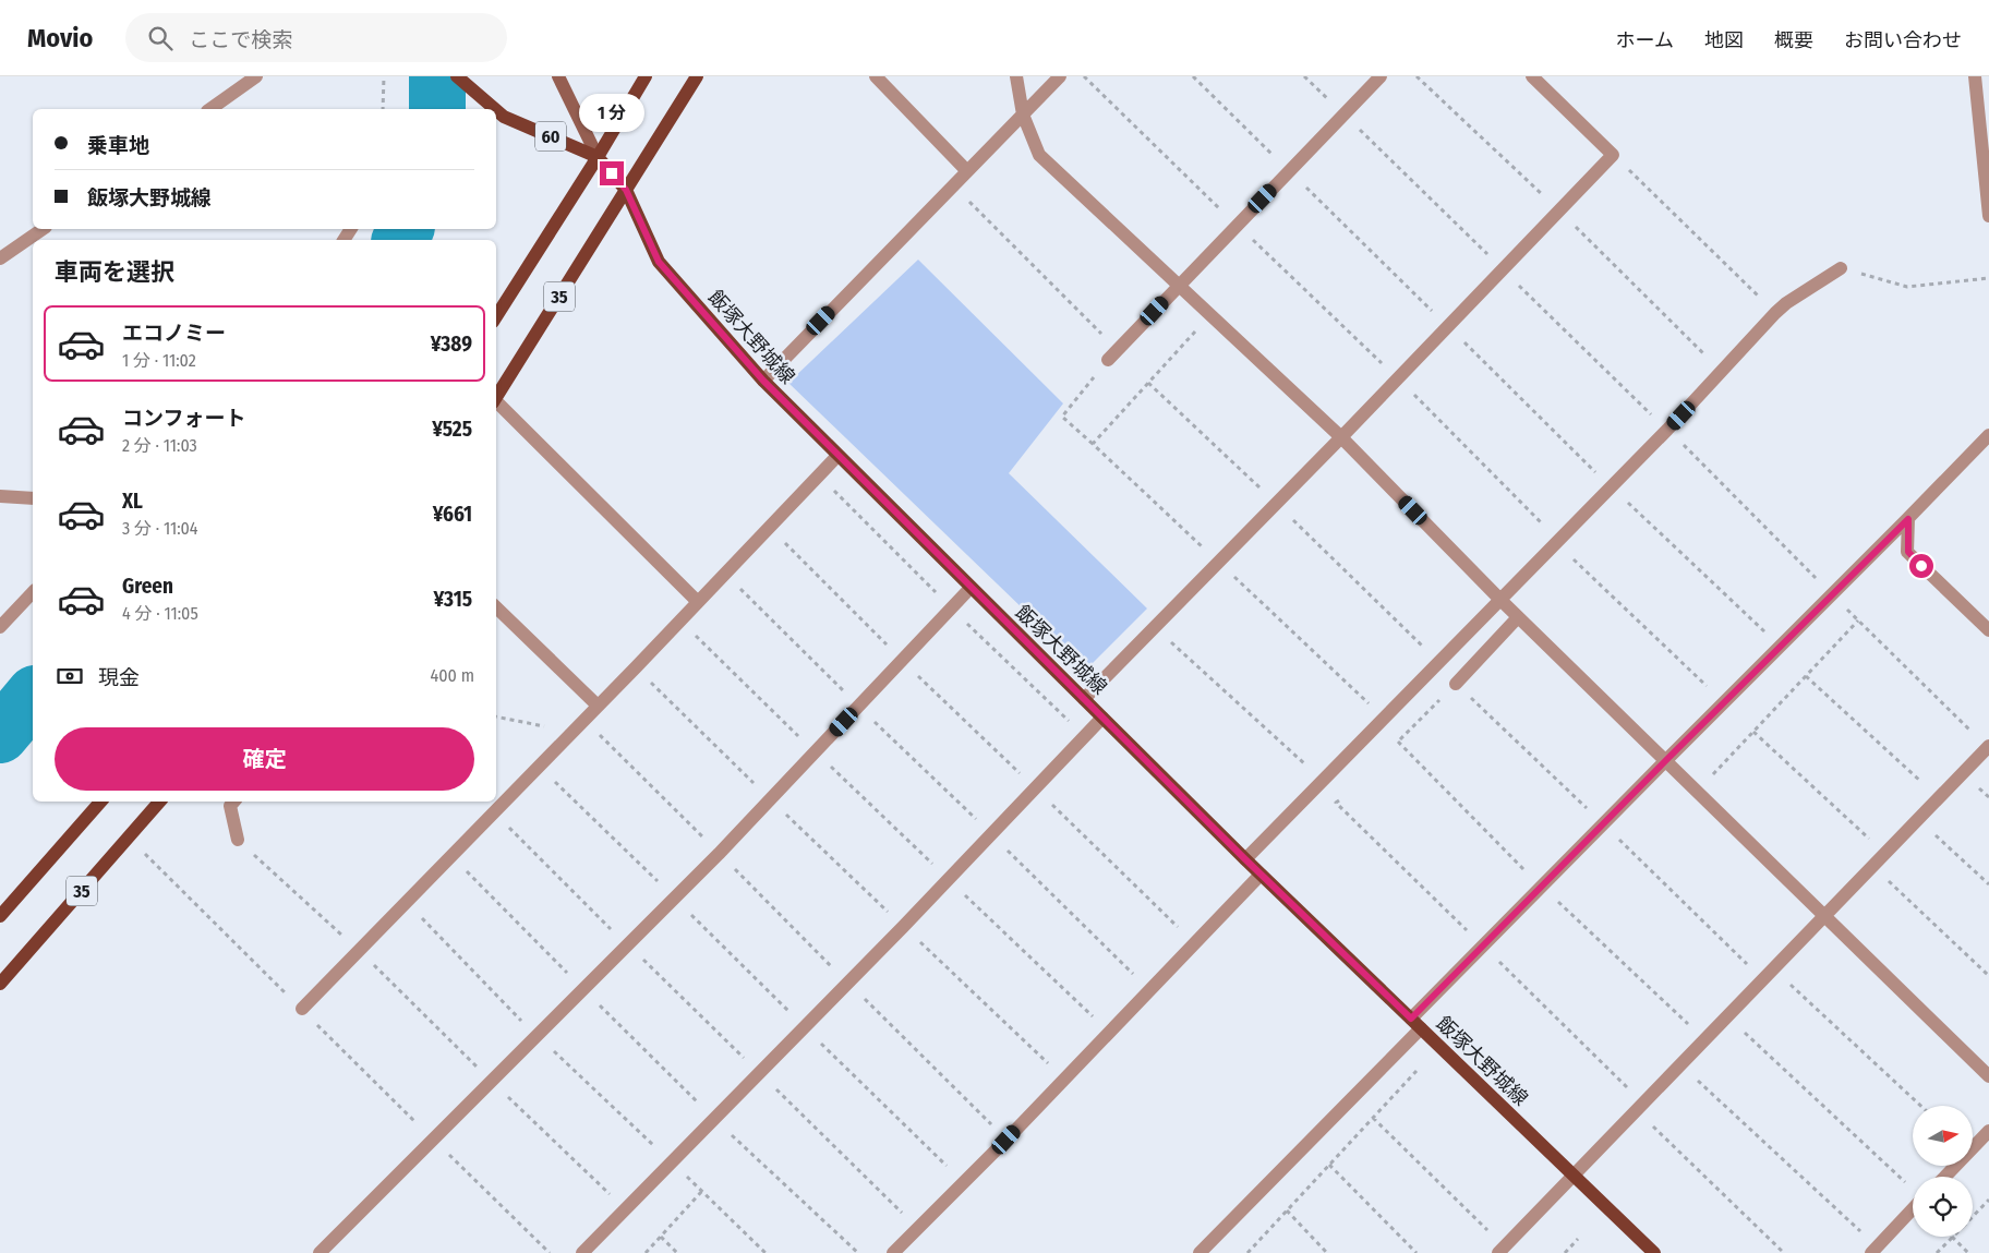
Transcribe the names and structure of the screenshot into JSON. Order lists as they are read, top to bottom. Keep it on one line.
{"streets":{"main road":["60","35","飯塚大野城線"]},"crossings":[["35","飯塚大野城線"]],"north":"right","page":{"header":"Movio","search":"ここで検索","nav":["ホーム","地図","概要","お問い合わせ"],"bubble":"1 分","banner":["乗車地","飯塚大野城線"],"heading":"車両を選択","list":[{"name":"エコノミー","note":"1 分 · 11:02","value":"¥389"},{"name":"コンフォート","note":"2 分 · 11:03","value":"¥525"},{"name":"XL","note":"3 分 · 11:04","value":"¥661"},{"name":"Green","note":"4 分 · 11:05","value":"¥315"}],"pay":["現金","400 m"],"buttons":"確定"}}
